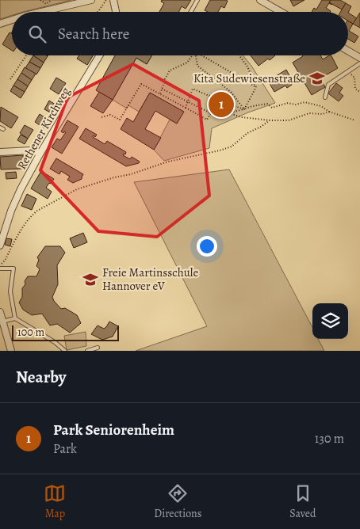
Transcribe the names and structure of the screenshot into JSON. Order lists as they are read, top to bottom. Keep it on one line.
{"streets":{"street":["Rethener Kirchweg"]},"places":{"school or university":["Kita Sudewiesenstraße","Freie Martinsschule Hannover eV"]},"scale_bar":"100 m","page":{"search":"Search here","pins":"1","scale":"100 m","heading":"Nearby","list":[{"mark":"1","name":"Park Seniorenheim","note":"Park","value":"130 m"}],"nav":["Map","Directions","Saved"]}}
